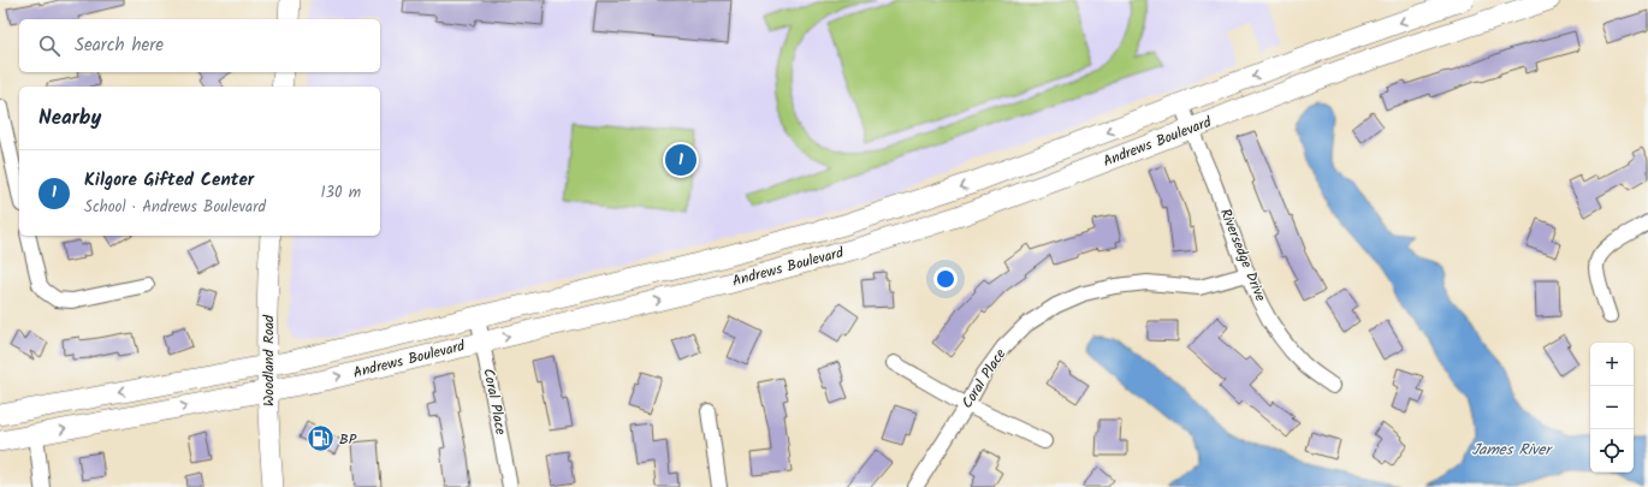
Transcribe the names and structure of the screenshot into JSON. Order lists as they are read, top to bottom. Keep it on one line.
{"streets":{"street":["Andrews Boulevard","Riversedge Drive","Woodland Road","Coral Place"]},"crossings":[["Andrews Boulevard","Riversedge Drive"],["Andrews Boulevard","Woodland Road"],["Andrews Boulevard","Coral Place"],["Riversedge Drive","Coral Place"]],"water":["James River"],"places":{"fuel station":["BP"]},"page":{"search":"Search here","heading":"Nearby","pins":"1","list":[{"mark":"1","name":"Kilgore Gifted Center","note":"School · Andrews Boulevard","value":"130 m"}],"map_buttons":["+","−"]}}
